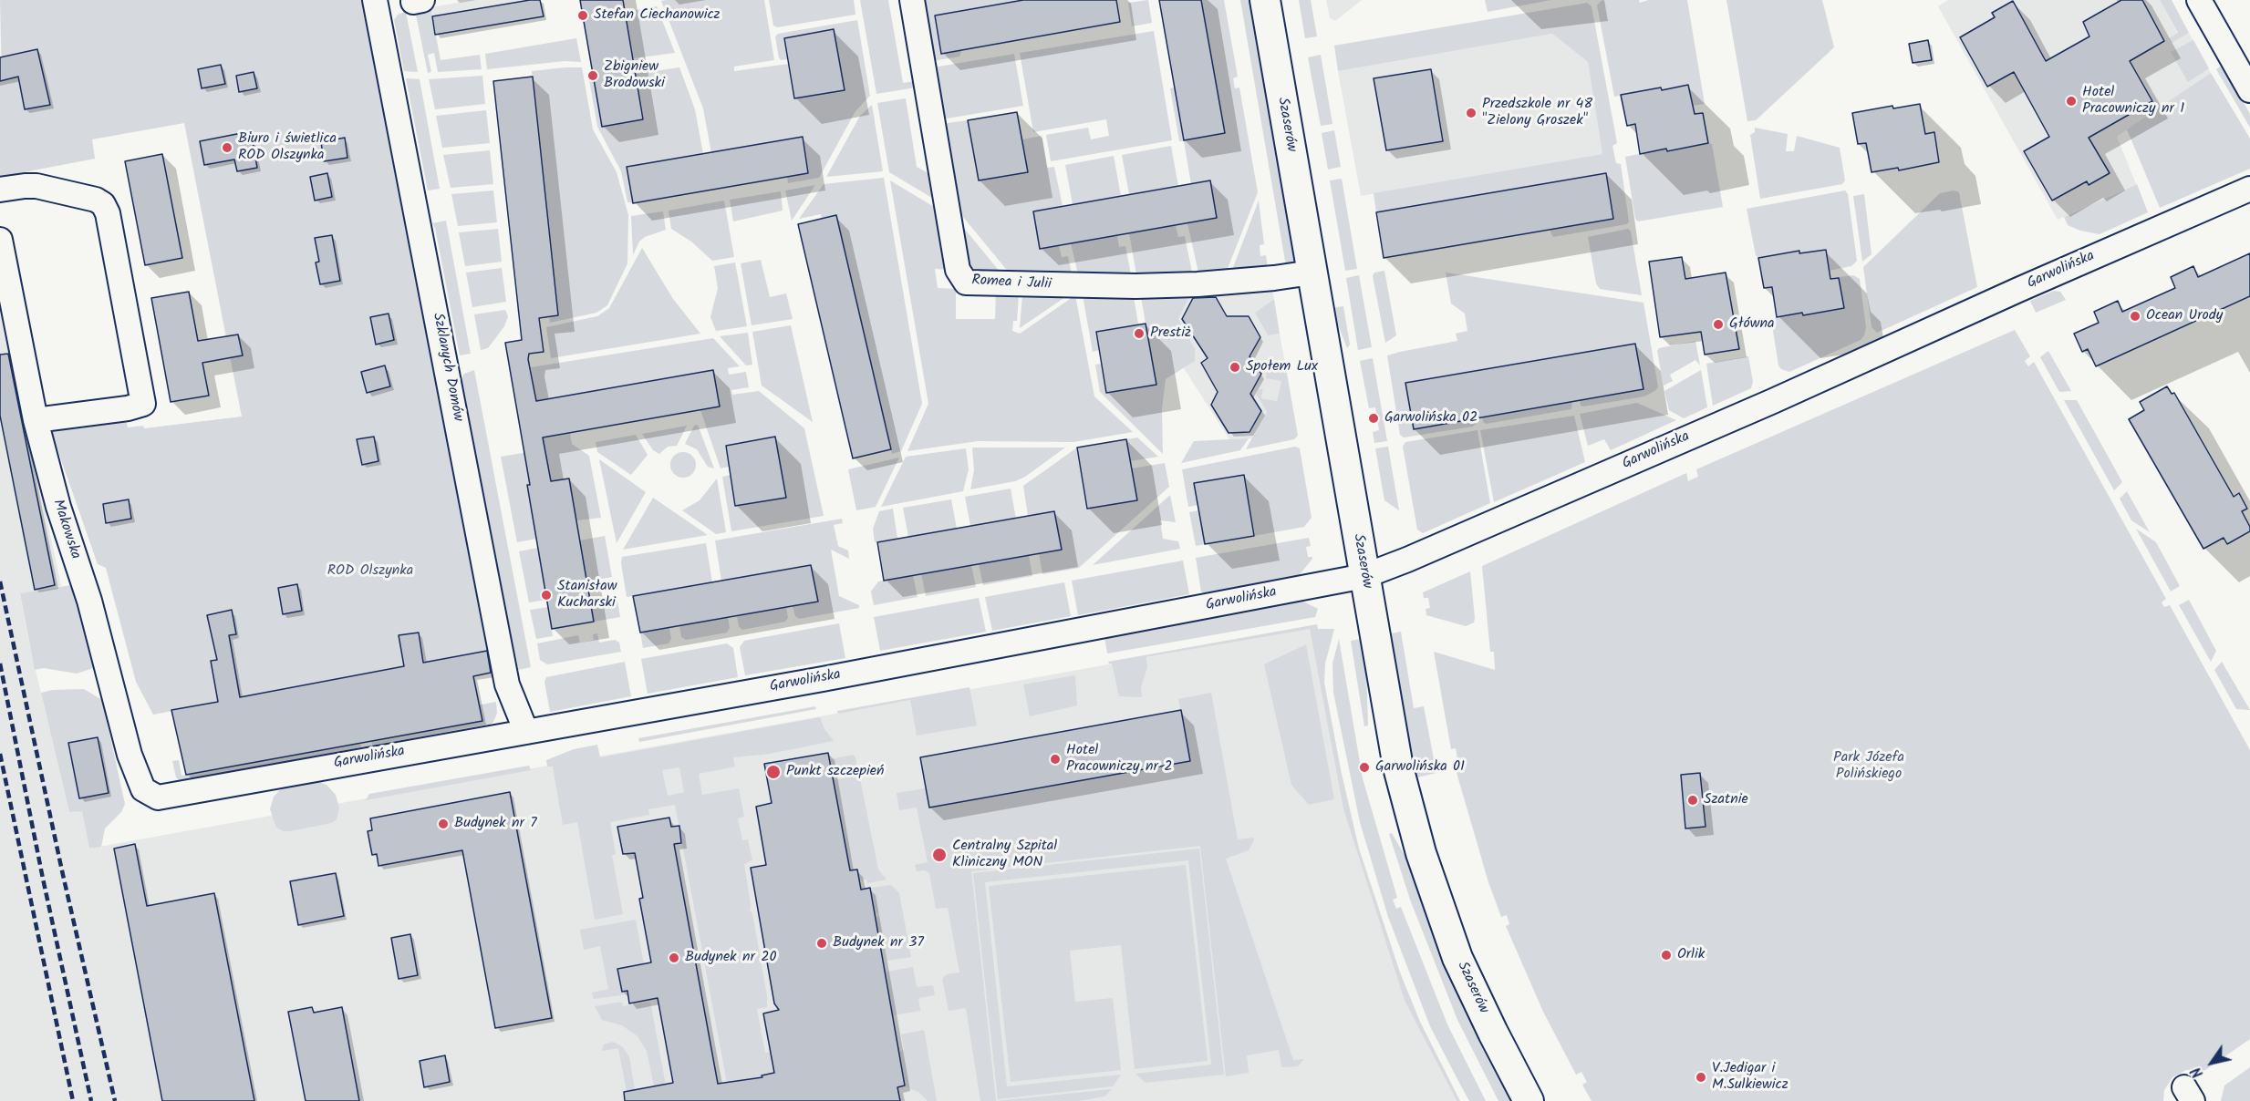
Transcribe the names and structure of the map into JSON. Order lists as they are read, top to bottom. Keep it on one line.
{"streets":{"street":["Szaserów","Garwolińska","Romea i Julii","Szklanych Domów","Makowska"]},"crossings":[["Szaserów","Garwolińska"],["Szaserów","Romea i Julii"],["Garwolińska","Szklanych Domów"],["Garwolińska","Makowska"]],"parks":["ROD Olszynka","Park Józefa Polińskiego"],"places":["Stefan Ciechanowicz","Zbigniew Brodowski","Hotel Pracowniczy nr 1","Przedszkole nr 48 \"Zielony Groszek\"","Biuro i świetlica ROD Olszynka","Ocean Urody","Główna","Prestiż","Społem Lux","Garwolińska 02","Stanisław Kucharski","Hotel Pracowniczy nr 2","Garwolińska 01","Punkt szczepień","Szatnie","Budynek nr 7","Centralny Szpital Kliniczny MON","Budynek nr 37","Orlik","Budynek nr 20","V.Jedigar i M.Sulkiewicz"],"north":"bottom left"}
